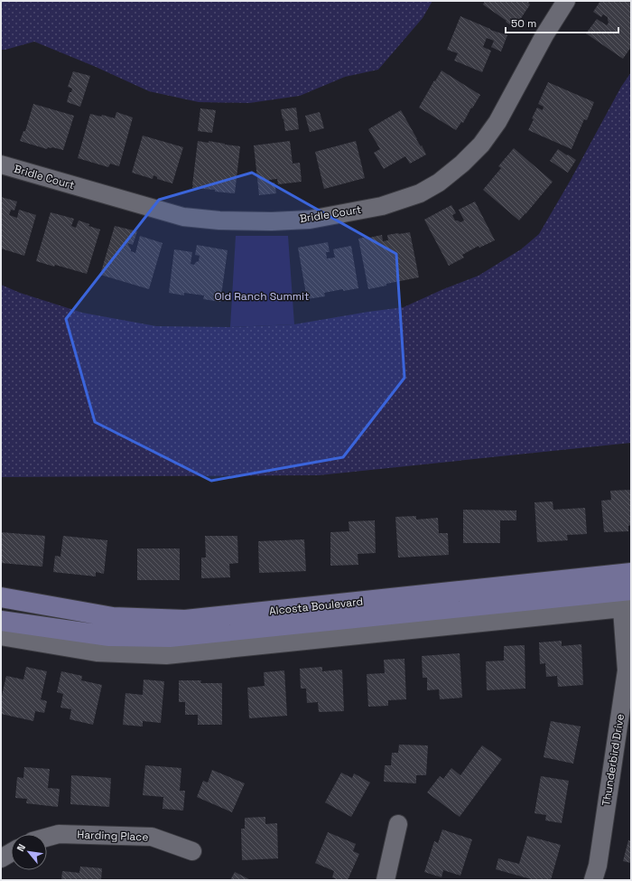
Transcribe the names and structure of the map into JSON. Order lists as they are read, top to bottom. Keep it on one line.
{"streets":{"main road":["Alcosta Boulevard"],"street":["Bridle Court","Thunderbird Drive","Harding Place"]},"crossings":[["Alcosta Boulevard","Thunderbird Drive"]],"parks":["Old Ranch Summit"],"scale_bar":"50 m","north":"top left"}
